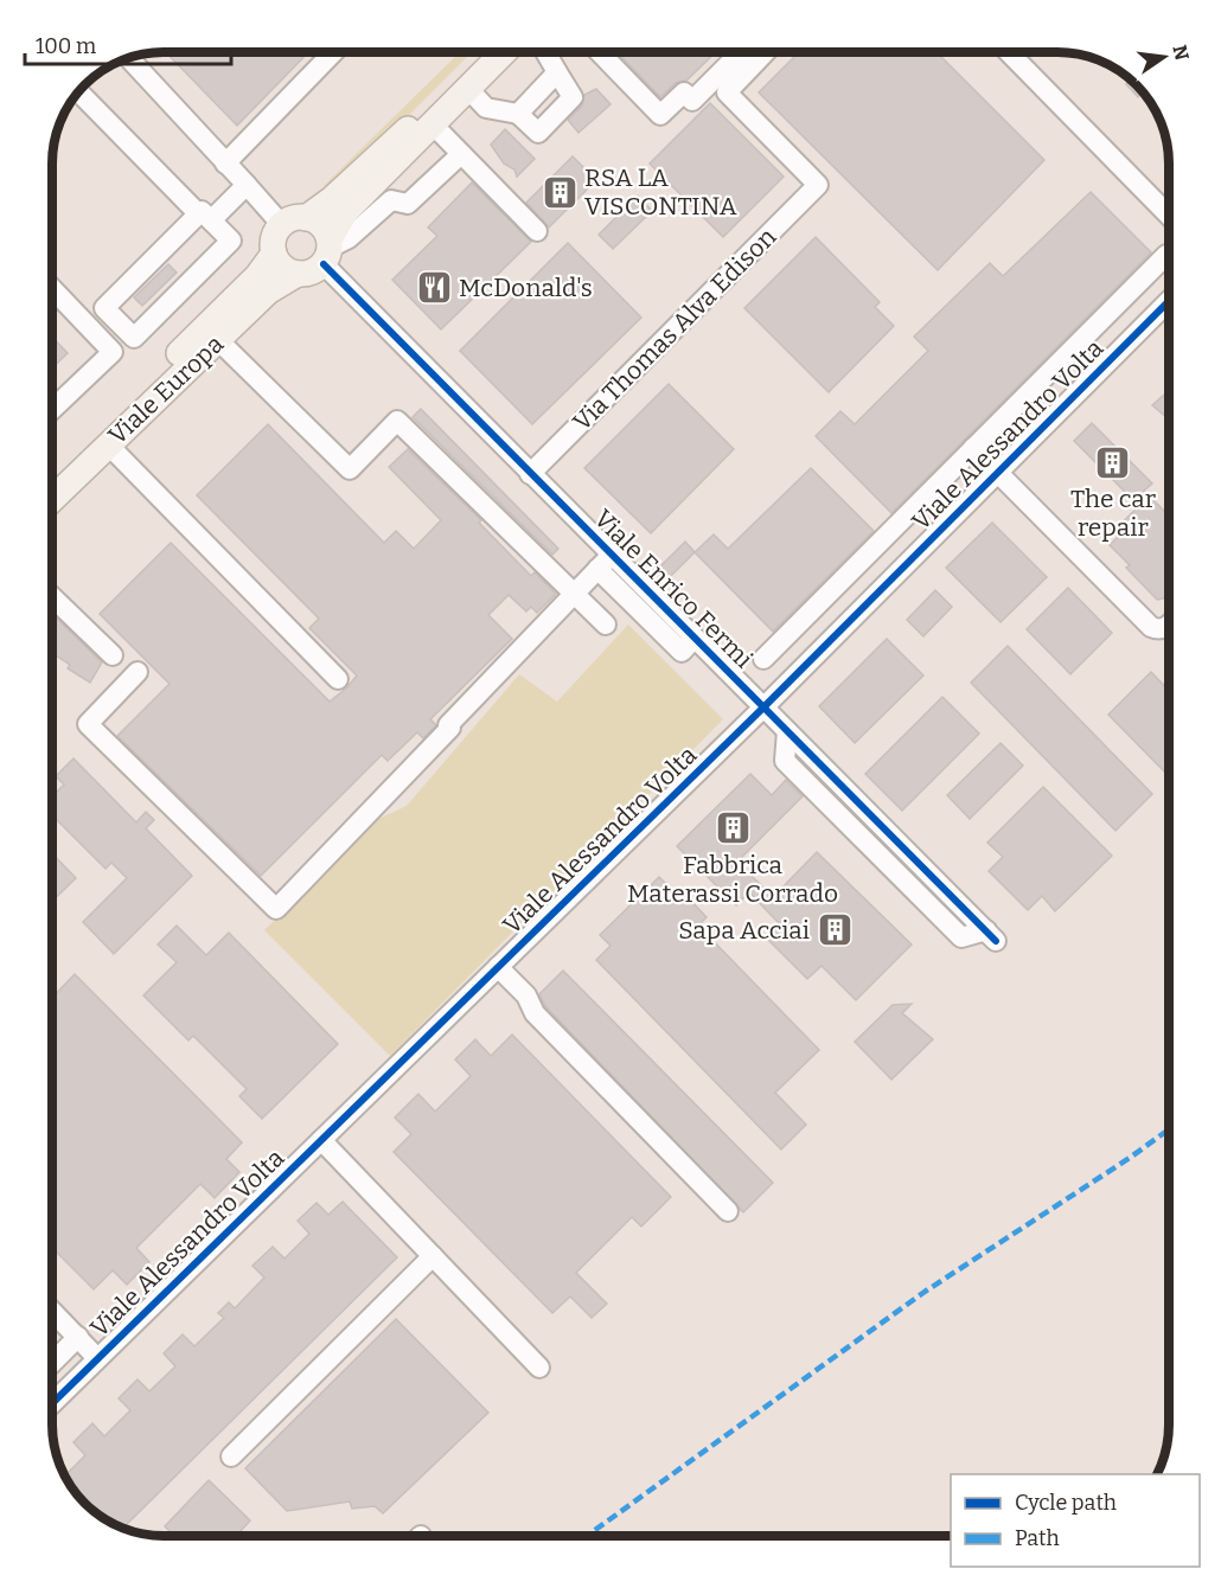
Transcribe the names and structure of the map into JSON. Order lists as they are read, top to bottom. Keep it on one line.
{"streets":{"main road":["Viale Europa"],"street":["Via Thomas Alva Edison","Viale Alessandro Volta","Viale Enrico Fermi"]},"crossings":[["Via Thomas Alva Edison","Viale Enrico Fermi"],["Viale Europa","Viale Enrico Fermi"],["Viale Alessandro Volta","Viale Enrico Fermi"]],"places":{"building":["RSA LA VISCONTINA","The car repair","Fabbrica Materassi Corrado","Sapa Acciai"],"restaurant":["McDonald's"]},"legend":["Cycle path","Path"],"scale_bar":"100 m","north":"right"}
